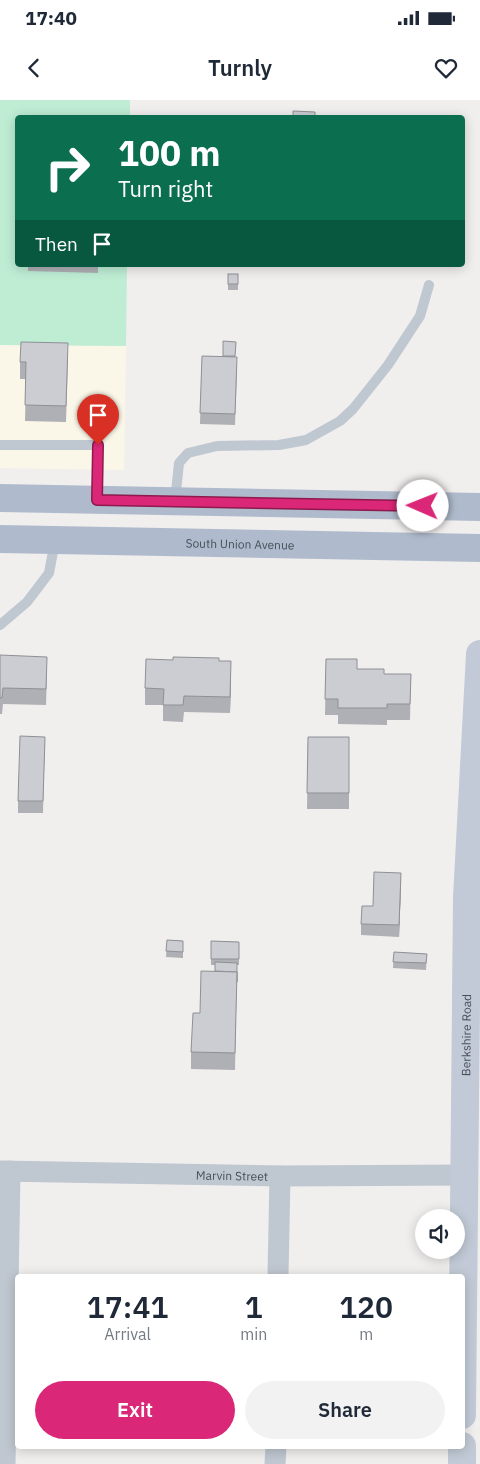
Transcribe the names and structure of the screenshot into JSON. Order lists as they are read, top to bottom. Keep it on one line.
{"streets":{"main road":["South Union Avenue"],"street":["Berkshire Road","Marvin Street"]},"crossings":[["Berkshire Road","Marvin Street"]],"page":{"status":"17:40","header":"Turnly","turn":["100 m","Turn right"],"then":"Then","eta":["17:41","Arrival","1","min","120","m"],"buttons":["Exit","Share"]}}
